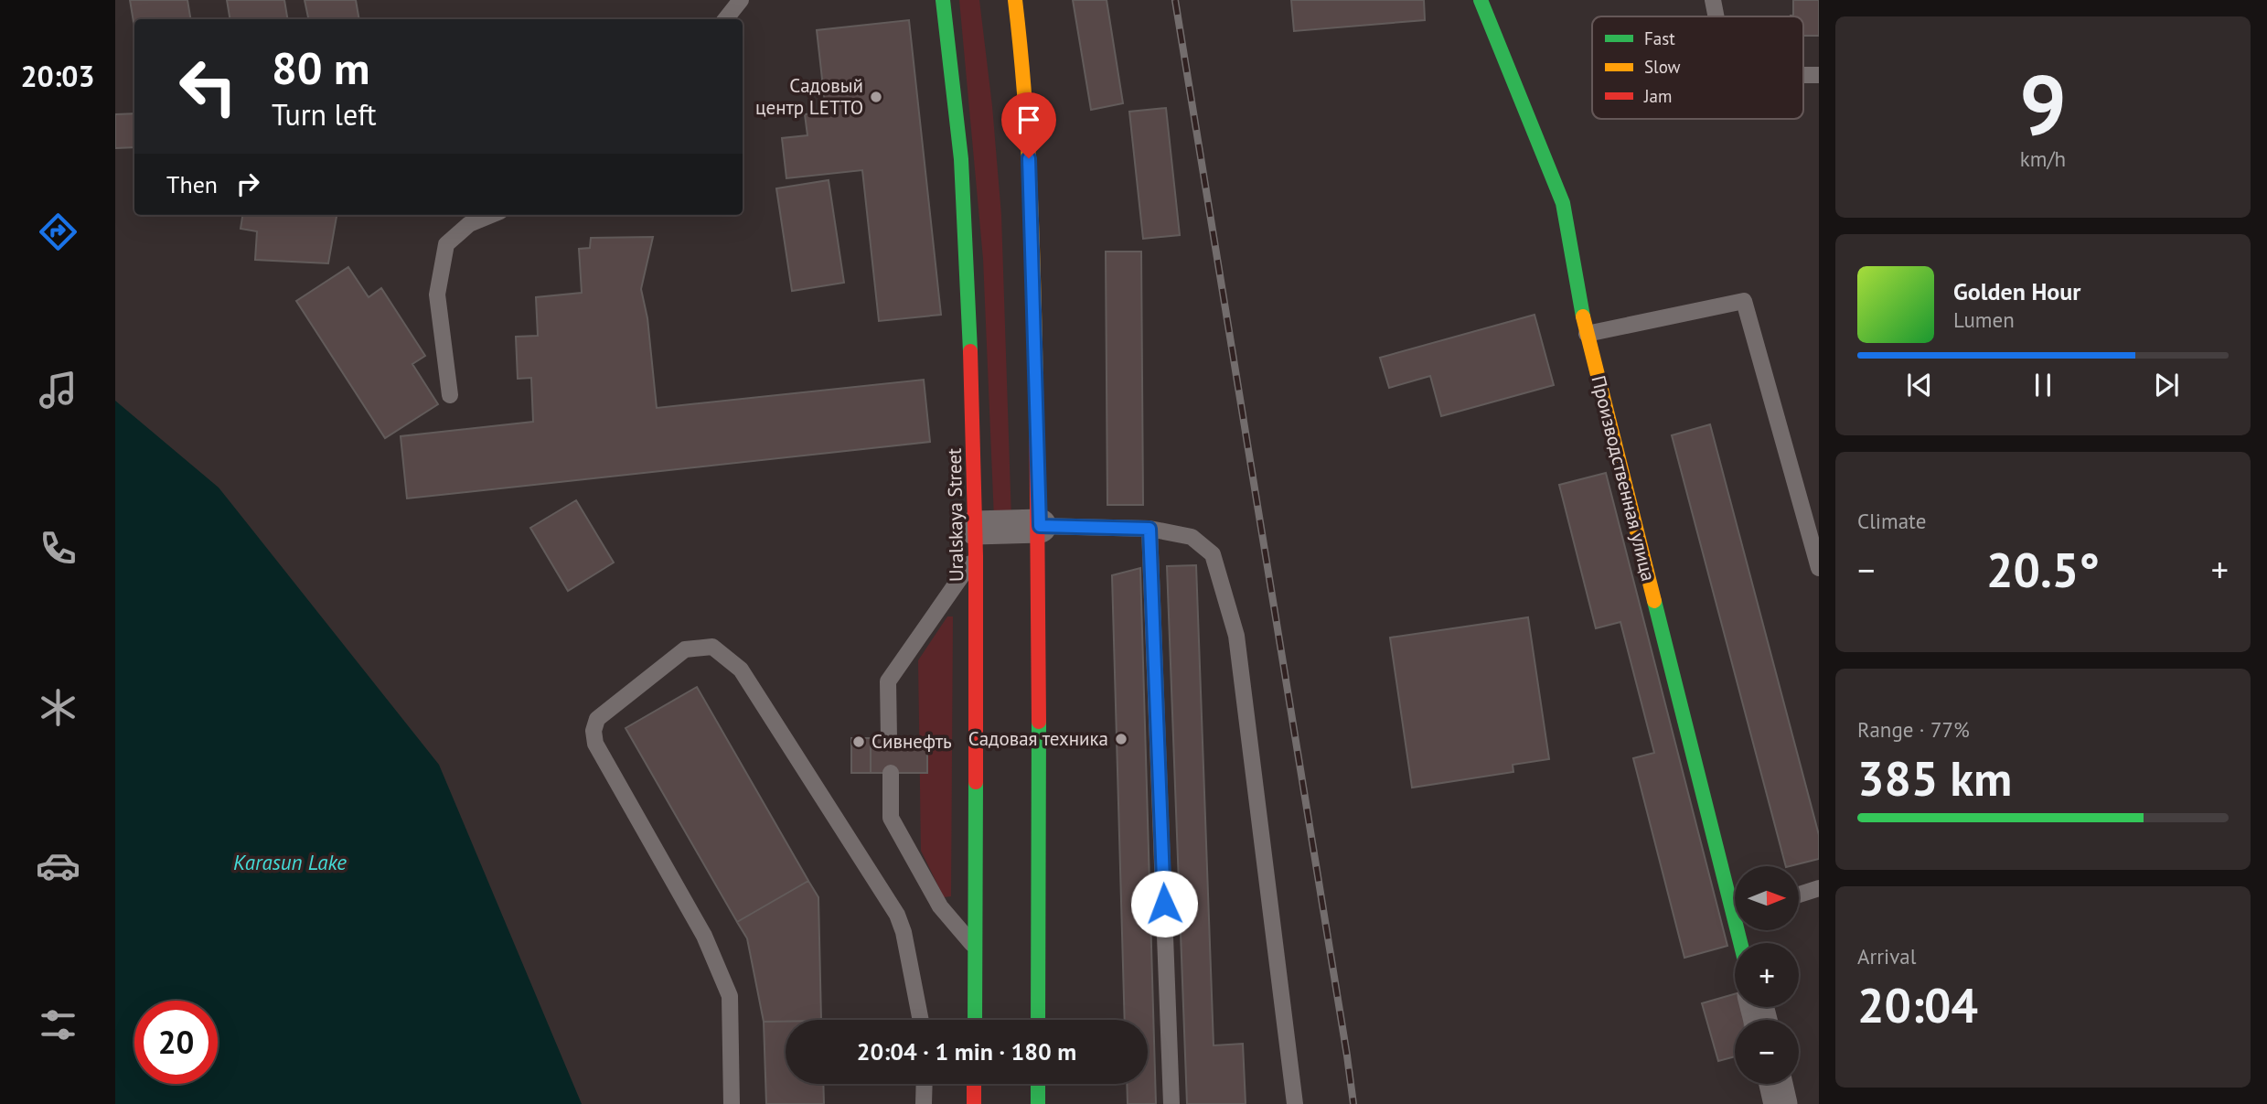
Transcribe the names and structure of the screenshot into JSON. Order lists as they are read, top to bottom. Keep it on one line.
{"streets":{"main road":["Производственная улица","Uralskaya Street"]},"water":["Karasun Lake"],"places":["Садовый центр LETTO","Садовая техника","Сивнефть"],"legend":["Fast","Slow","Jam"],"north":"right","page":{"tabs":"20:03","tile":[["9","km/h"],"Climate",["Range · 77%","385 km"],["Arrival","20:04"]],"turn":["80 m","Turn left"],"then":"Then","song":["Golden Hour","Lumen"],"heat":["−","20.5°","+"],"map_buttons":["+","−"],"limit":"20","trip":"20:04 · 1 min · 180 m"}}
